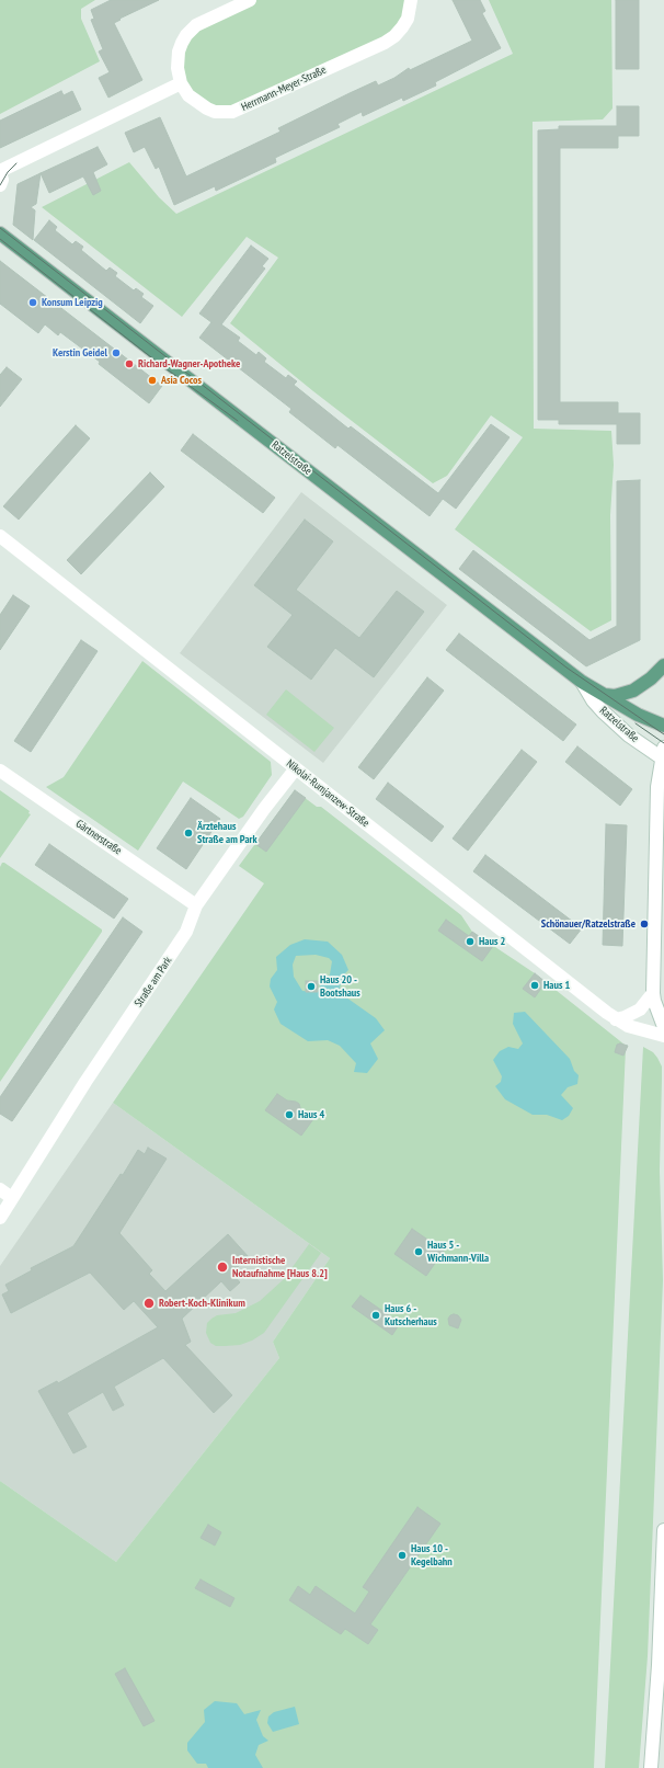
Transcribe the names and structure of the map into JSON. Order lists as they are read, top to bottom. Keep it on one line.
{"streets":{"main road":["Ratzelstraße"],"street":["Herrmann-Meyer-Straße","Nikolai-Rumjanzew-Straße","Gärtnerstraße","Straße am Park"]},"crossings":[["Nikolai-Rumjanzew-Straße","Straße am Park"],["Gärtnerstraße","Straße am Park"]],"places":["Konsum Leipzig","Kerstin Geidel","Richard-Wagner-Apotheke","Asia Cocos","Ärztehaus Straße am Park","Schönauer/Ratzelstraße","Haus 2","Haus 1","Haus 20 - Bootshaus","Haus 4","Haus 5 - Wichmann-Villa","Internistische Notaufnahme [Haus 8.2]","Robert-Koch-Klinikum","Haus 6 - Kutscherhaus","Haus 10 - Kegelbahn"]}
